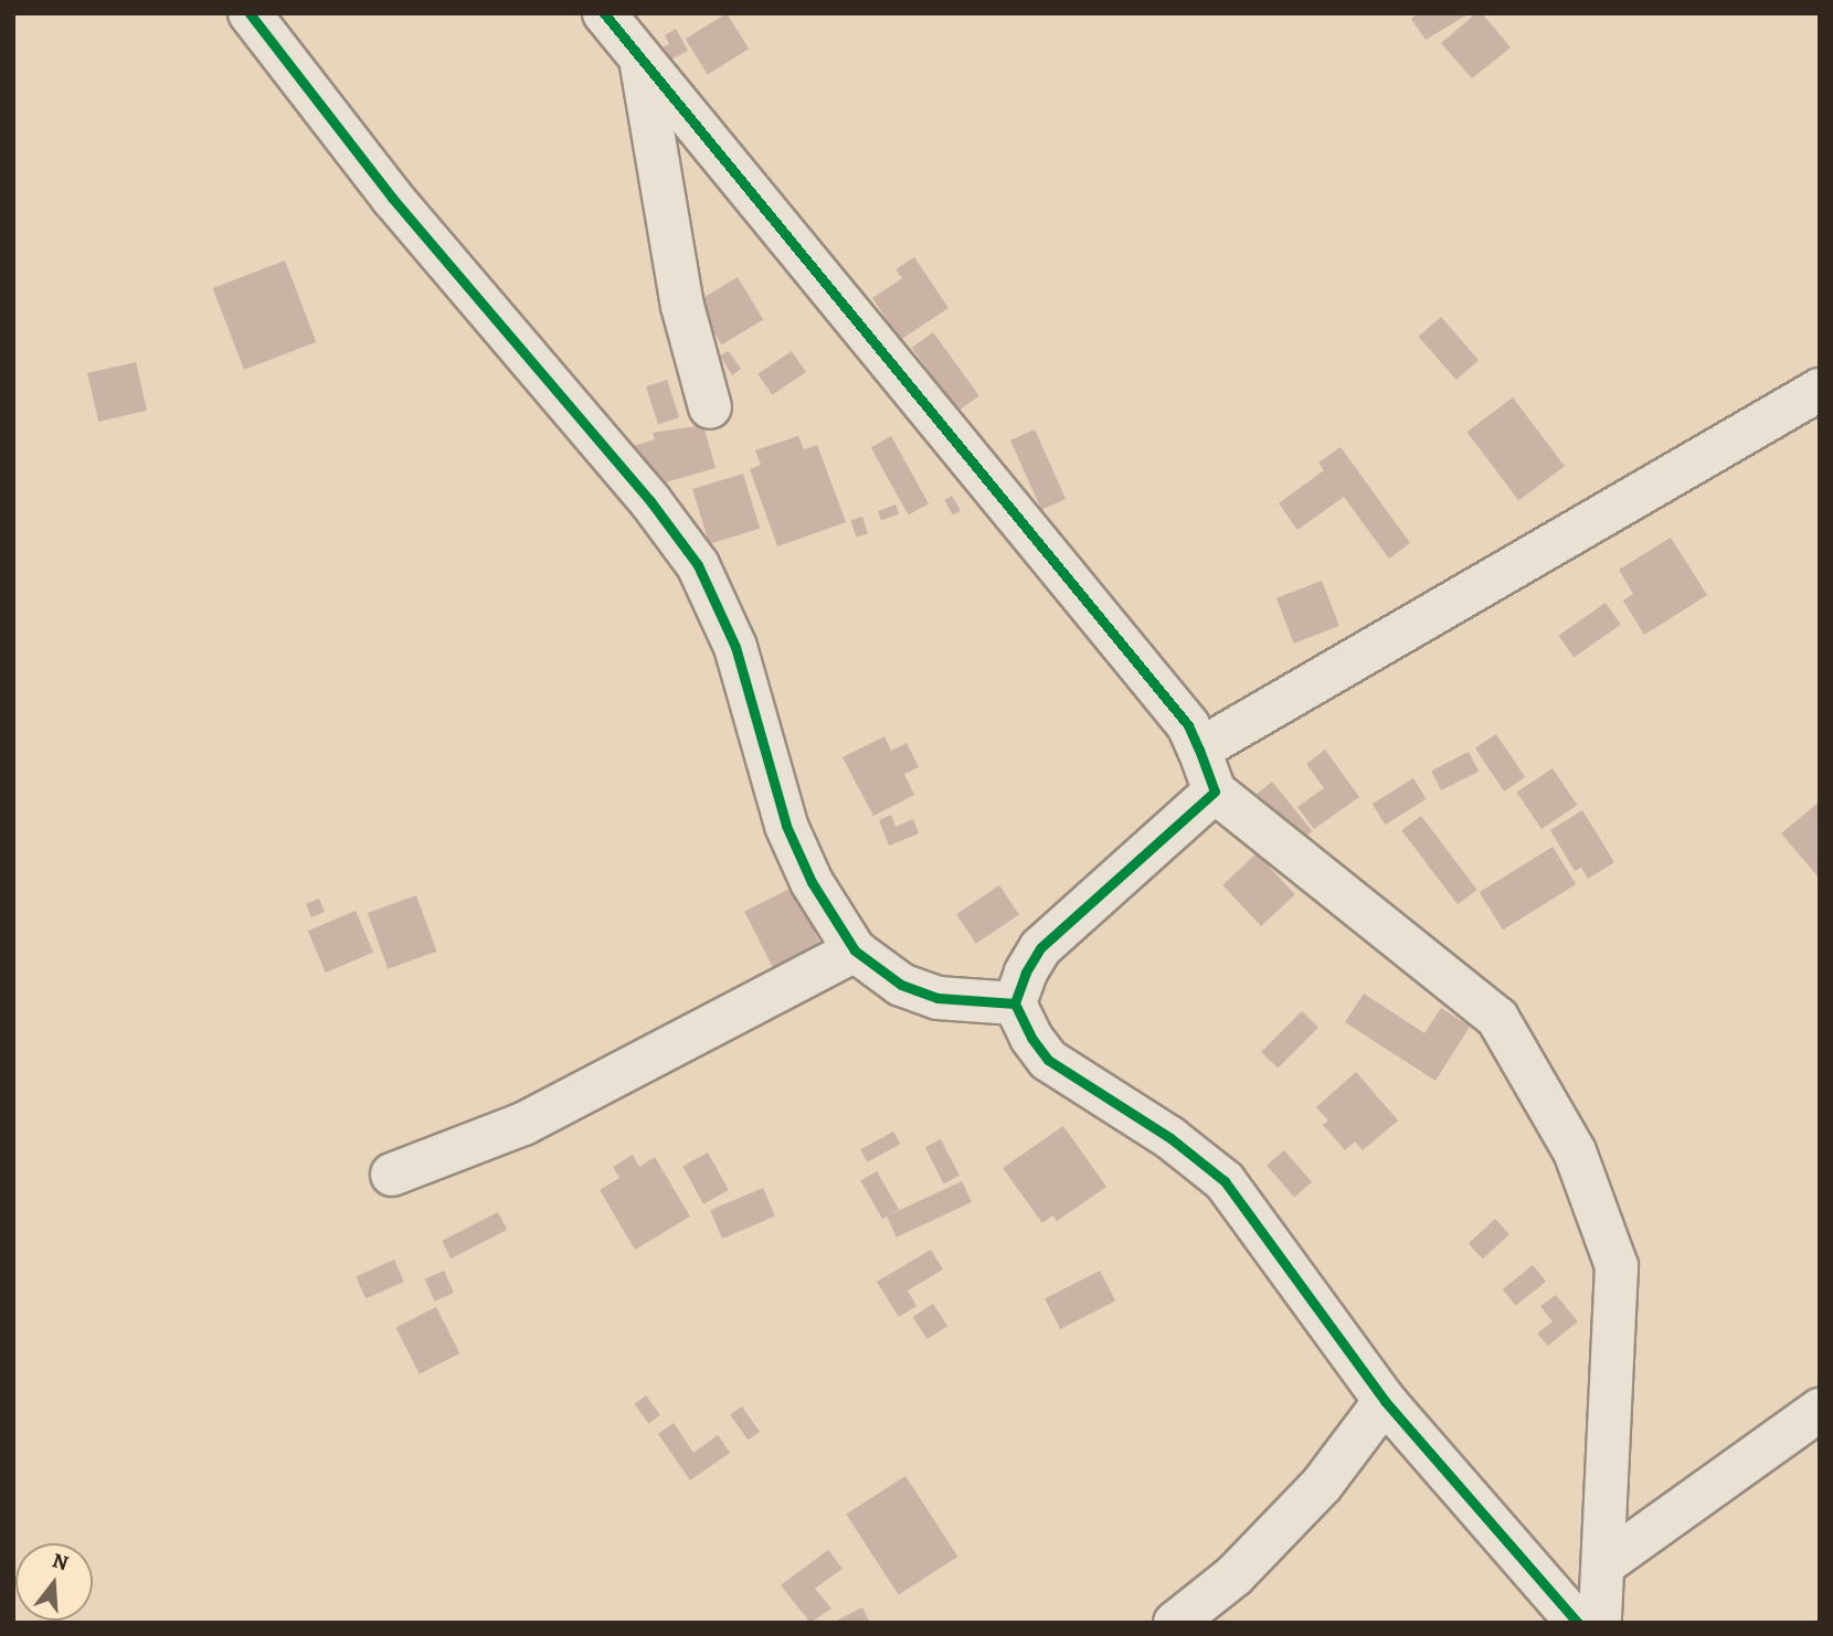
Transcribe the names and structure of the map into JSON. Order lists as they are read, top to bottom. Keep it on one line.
{"north":"top"}
